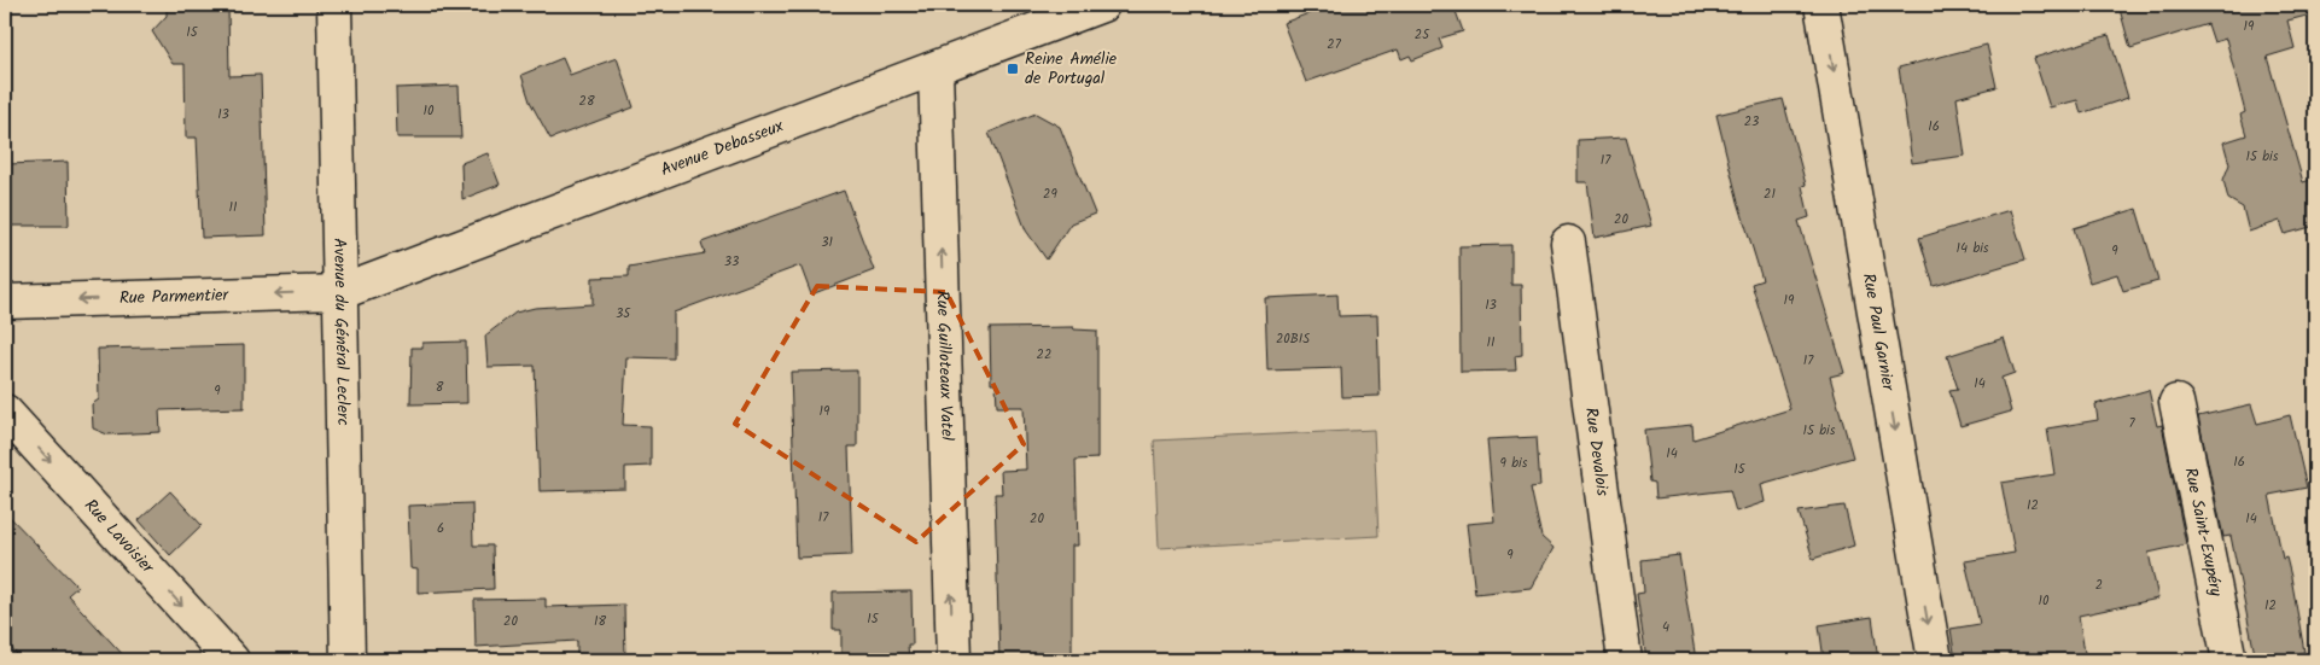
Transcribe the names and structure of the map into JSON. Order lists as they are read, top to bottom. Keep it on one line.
{"streets":{"street":["Avenue Debasseux","Rue Parmentier","Avenue du Général Leclerc","Rue Paul Garnier","Rue Guilloteaux Vatel","Rue Devalois","Rue Saint-Exupéry","Rue Lavoisier"]},"crossings":[["Avenue Debasseux","Rue Parmentier"],["Avenue Debasseux","Avenue du Général Leclerc"],["Avenue Debasseux","Rue Guilloteaux Vatel"],["Rue Parmentier","Avenue du Général Leclerc"]],"one_way":["Rue Parmentier","Rue Paul Garnier","Rue Guilloteaux Vatel","Rue Lavoisier"],"places":{"transit":["Reine Amélie de Portugal"]},"house_numbers":["19","15","25","27","28","10","13","23","16","15 bis","17","29","21","11","20","31","14 bis","9","33","19","13","35","20BIS","11","22","17","14","8","9","19","7","15 bis","14","16","9 bis","15","12","17","20","14","6","9","2","10","12","15","20","18","4"]}
